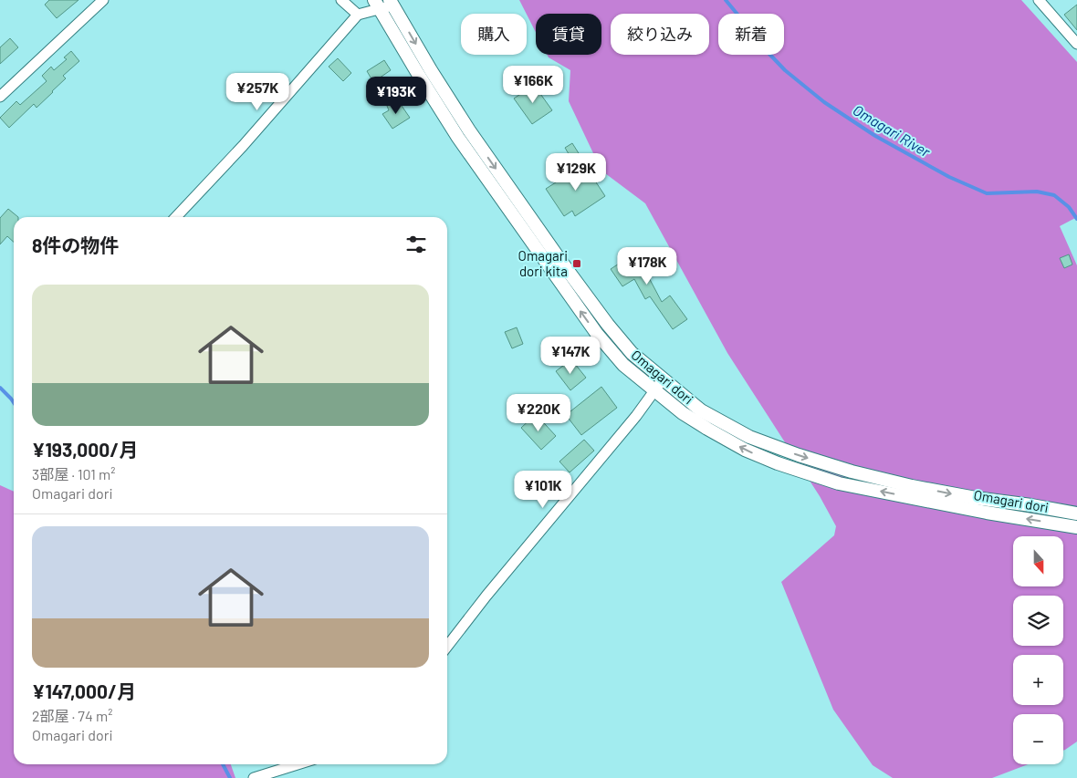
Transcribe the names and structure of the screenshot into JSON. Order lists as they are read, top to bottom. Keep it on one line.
{"streets":{"street":["Omagari dori"]},"water":["Omagari River"],"places":{"transit":["Omagari dori kita"]},"north":"bottom","page":{"chip":["購入","賃貸","絞り込み","新着"],"price":["¥166K","¥257K","¥193K","¥129K","¥178K","¥147K","¥220K","¥101K"],"heading":"8件の物件","list":[{"name":"¥193,000/月","note":"3部屋 · 101 m² · Omagari dori"},{"name":"¥147,000/月","note":"2部屋 · 74 m² · Omagari dori"}],"map_buttons":["+","−"]}}
